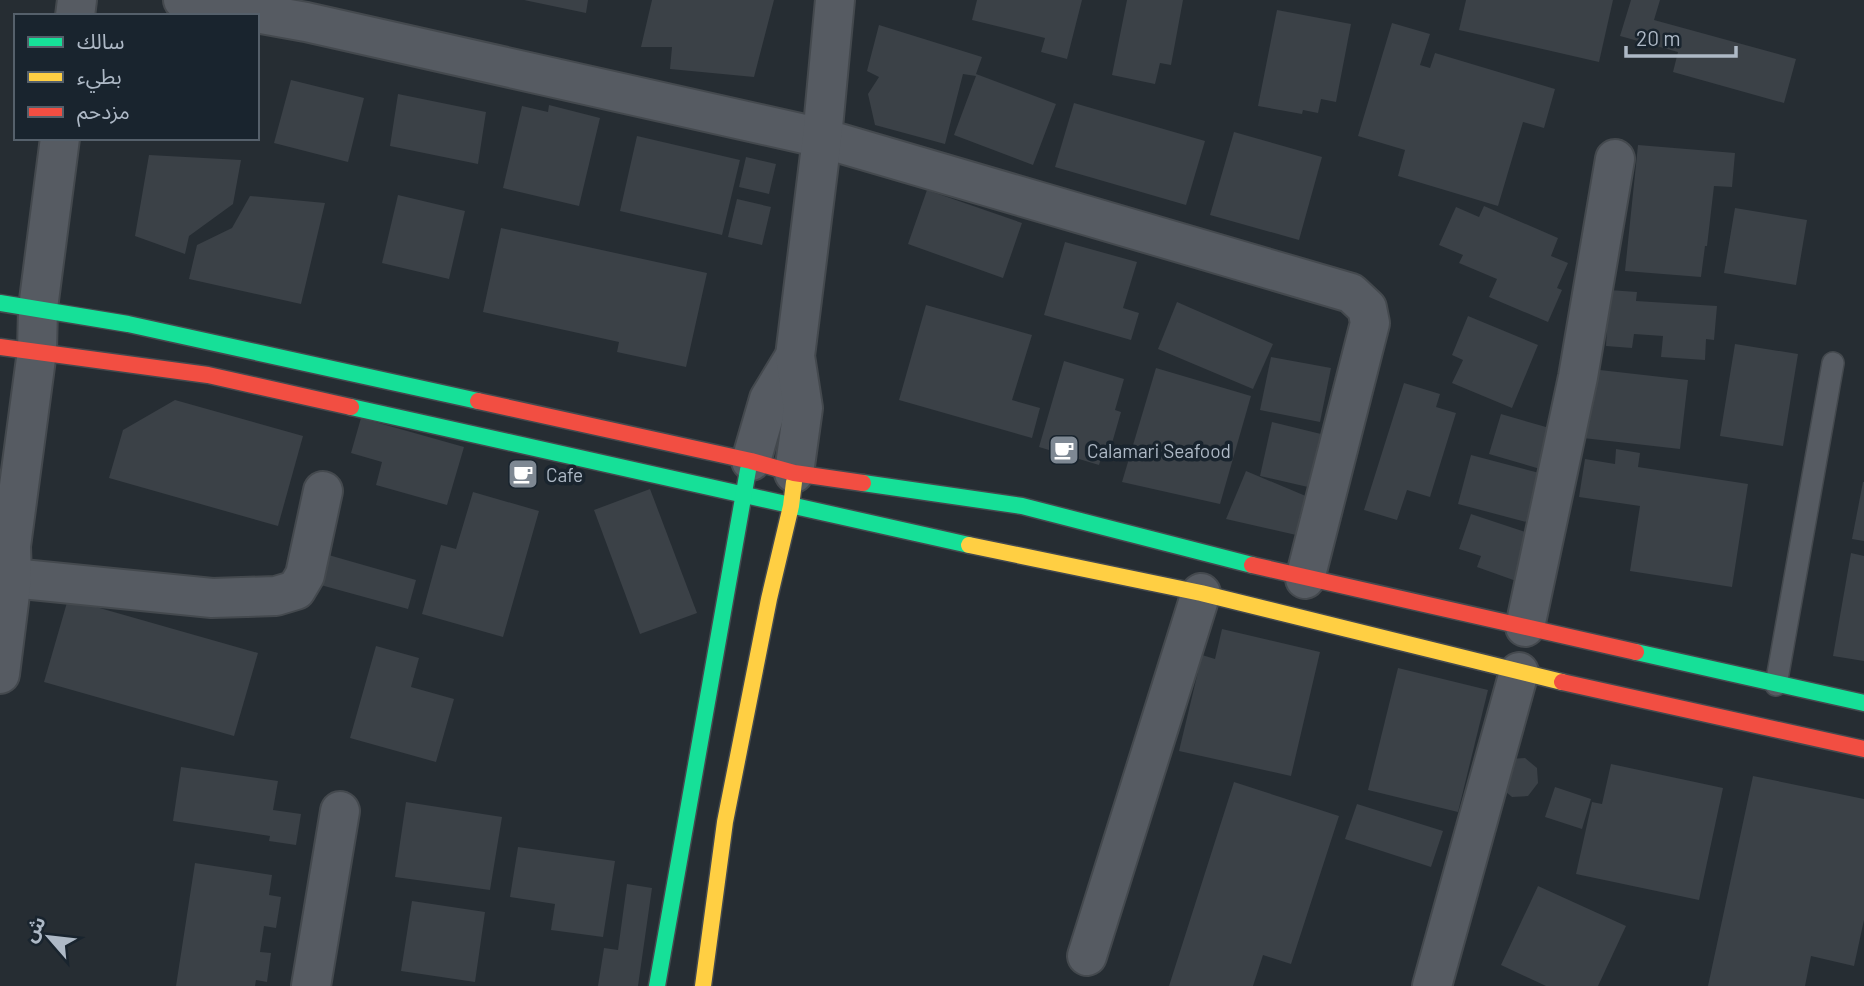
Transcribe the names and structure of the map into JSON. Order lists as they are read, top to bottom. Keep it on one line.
{"places":{"cafe":["Calamari Seafood","Cafe"]},"legend":["سالك","بطيء","مزدحم"],"scale_bar":"20 m","north":"top left"}
